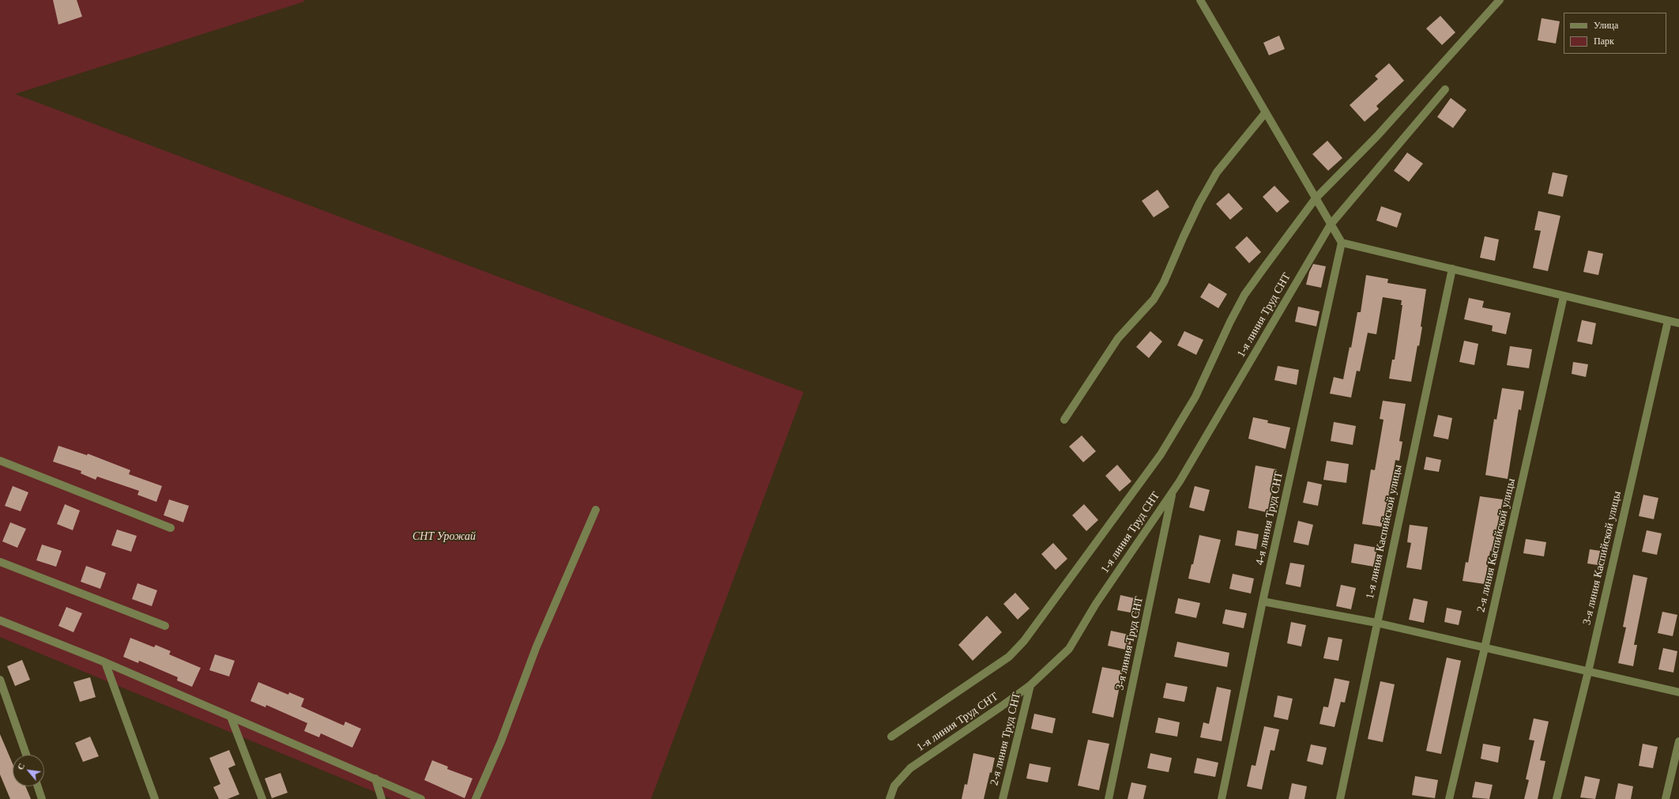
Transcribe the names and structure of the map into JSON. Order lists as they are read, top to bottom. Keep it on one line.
{"streets":{"street":["1-я линия Труд СНТ","4-я линия Труд СНТ","1-я линия Каспийской улицы","2-я линия Каспийской улицы","3-я линия Каспийской улицы","3-я линия Труд СНТ","2-я линия Труд СНТ"]},"crossings":[["1-я линия Труд СНТ","3-я линия Труд СНТ"],["1-я линия Труд СНТ","2-я линия Труд СНТ"]],"parks":["СНТ Урожай"],"legend":["Улица","Парк"],"north":"top left"}
